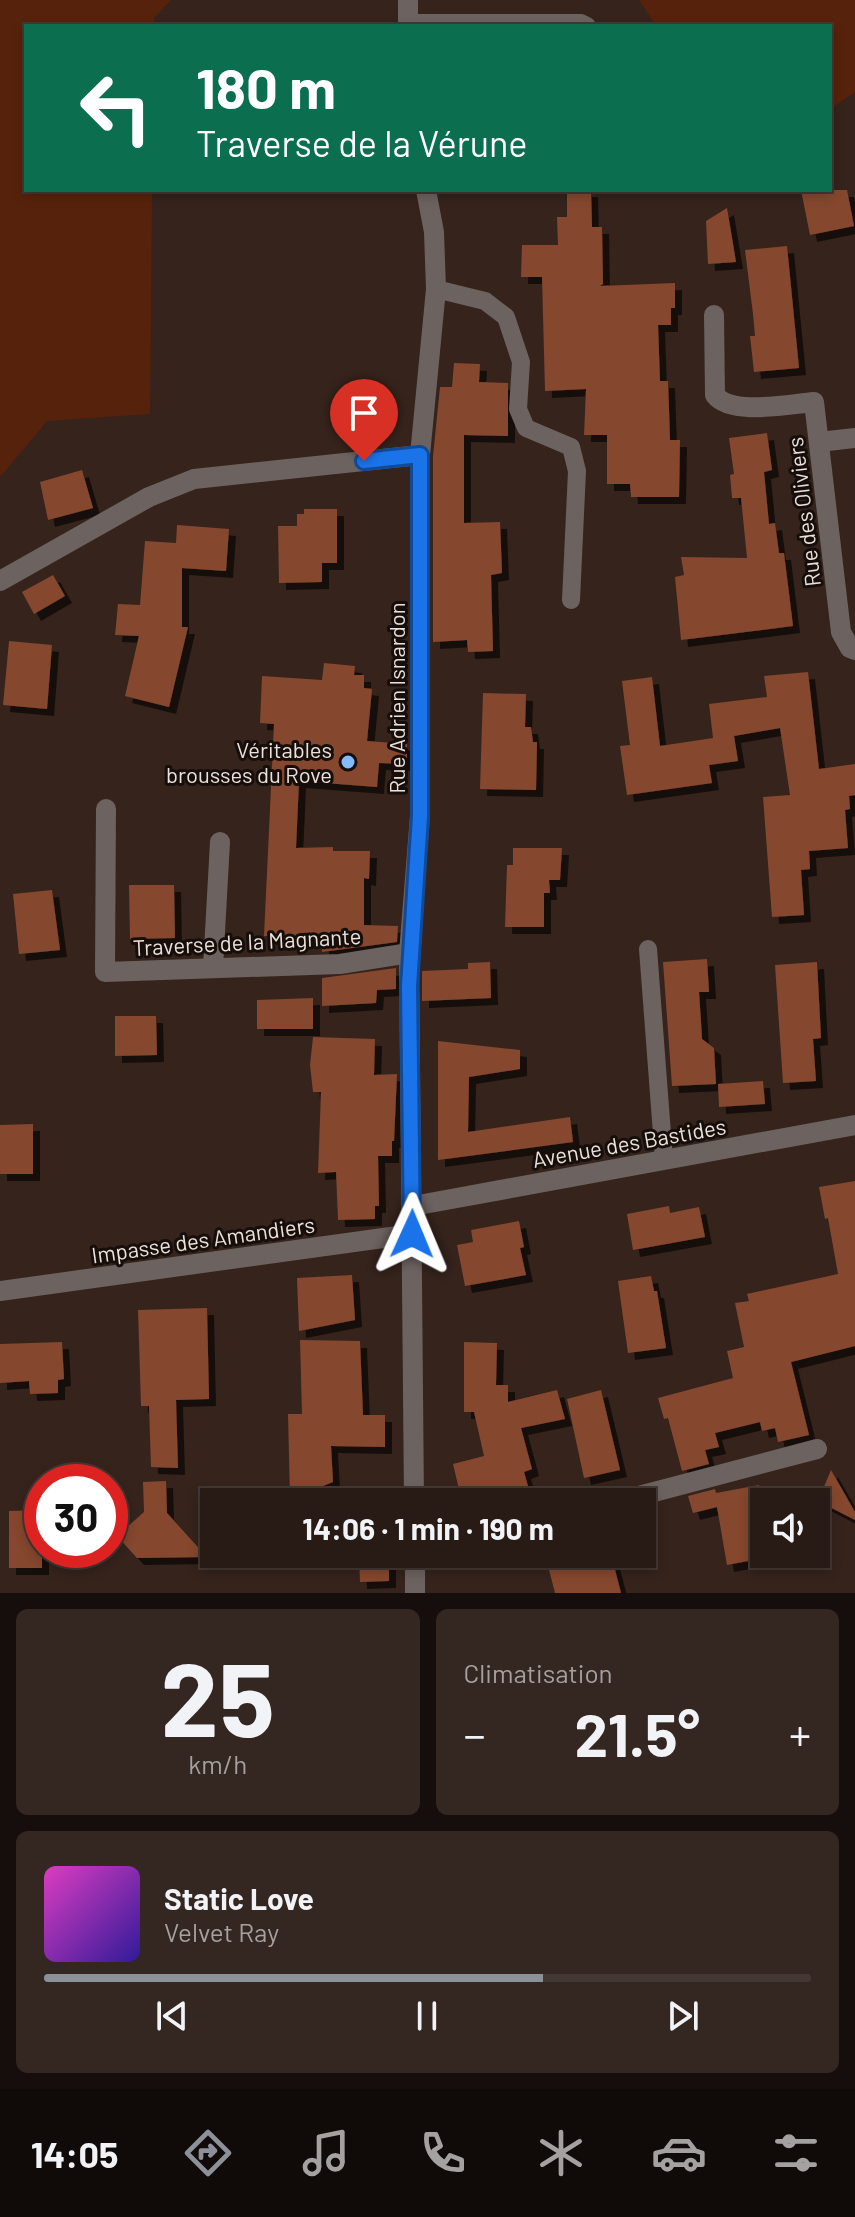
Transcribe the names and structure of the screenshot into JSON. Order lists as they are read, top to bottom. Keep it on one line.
{"streets":{"street":["Rue des Oliviers","Rue Adrien Isnardon","Traverse de la Magnante","Avenue des Bastides","Impasse des Amandiers"]},"crossings":[["Rue Adrien Isnardon","Traverse de la Magnante"],["Rue Adrien Isnardon","Avenue des Bastides"],["Rue Adrien Isnardon","Impasse des Amandiers"]],"places":["Véritables brousses du Rove"],"page":{"turn":["180 m","Traverse de la Vérune"],"limit":"30","trip":"14:06 · 1 min · 190 m","tile":[["25","km/h"],"Climatisation"],"heat":["−","21.5°","+"],"song":["Static Love","Velvet Ray"],"tabs":"14:05"}}
